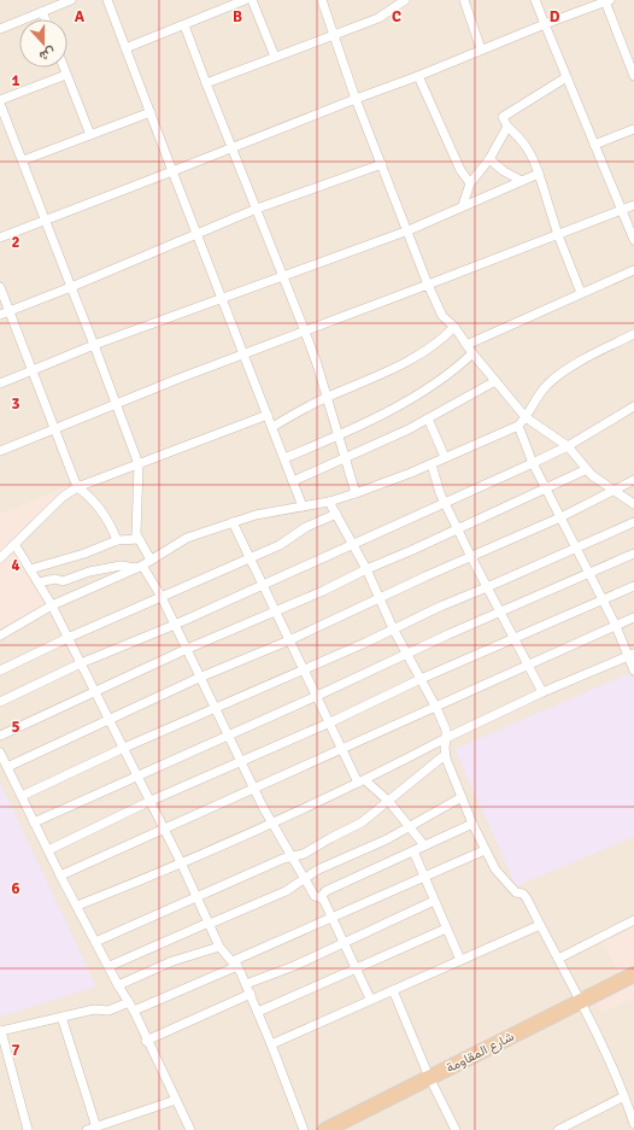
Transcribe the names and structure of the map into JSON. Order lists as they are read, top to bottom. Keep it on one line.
{"streets":{"highway":["شارع المقاومة"]},"north":"bottom","grid":{"columns":["A","B","C","D"],"rows":["1","2","3","4","5","6","7"]}}
